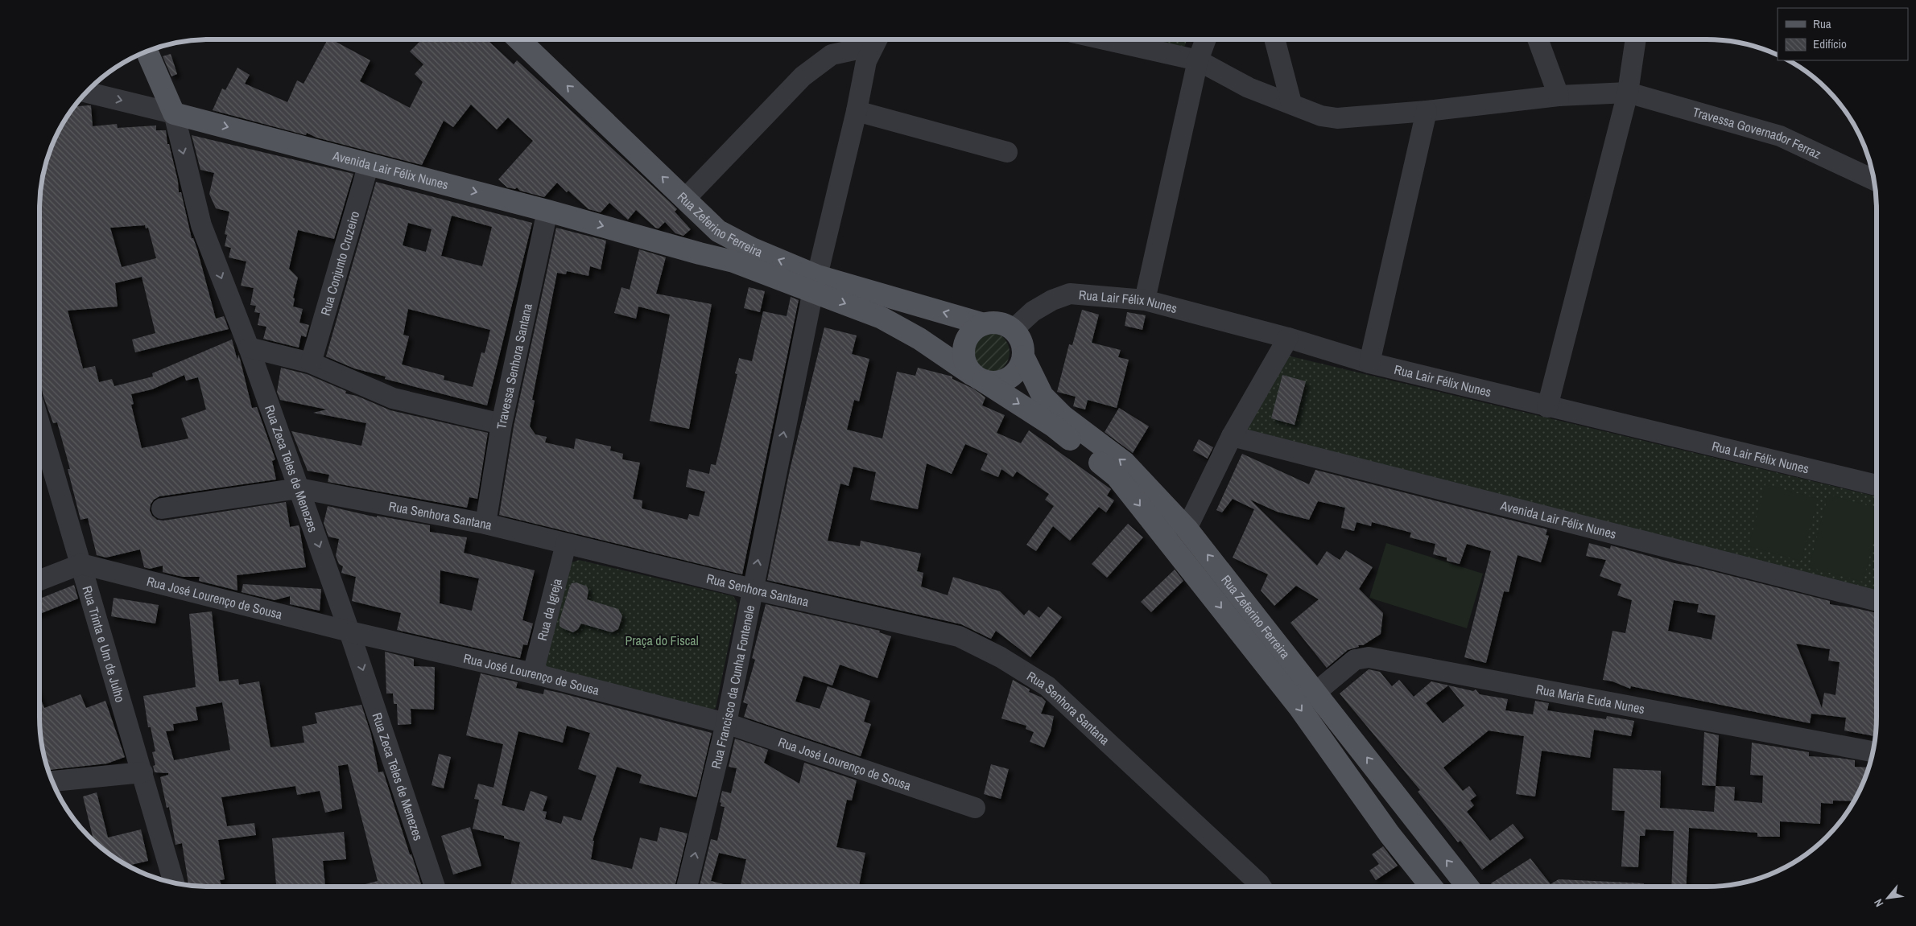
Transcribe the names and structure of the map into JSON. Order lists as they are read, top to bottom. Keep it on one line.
{"streets":{"main road":["Avenida Lair Félix Nunes","Rua Zeferino Ferreira","Rua Zeca Teles de Menezes"],"street":["Travessa Governador Ferraz","Rua Conjunto Cruzeiro","Rua Lair Félix Nunes","Travessa Senhora Santana","Rua Senhora Santana","Rua José Lourenço de Sousa","Rua da Igreja","Rua Trinta e Um de Julho","Rua Francisco da Cunha Fontenele","Rua Maria Euda Nunes"]},"crossings":[["Avenida Lair Félix Nunes","Rua Zeferino Ferreira"],["Avenida Lair Félix Nunes","Rua Conjunto Cruzeiro"],["Avenida Lair Félix Nunes","Travessa Senhora Santana"],["Avenida Lair Félix Nunes","Rua Zeca Teles de Menezes"],["Rua Zeferino Ferreira","Rua Lair Félix Nunes"],["Rua Zeferino Ferreira","Rua Francisco da Cunha Fontenele"],["Rua Zeferino Ferreira","Rua Maria Euda Nunes"],["Travessa Senhora Santana","Rua Senhora Santana"],["Rua Zeca Teles de Menezes","Rua Senhora Santana"],["Rua Zeca Teles de Menezes","Rua José Lourenço de Sousa"],["Rua Senhora Santana","Rua da Igreja"],["Rua Senhora Santana","Rua Francisco da Cunha Fontenele"],["Rua José Lourenço de Sousa","Rua da Igreja"],["Rua José Lourenço de Sousa","Rua Trinta e Um de Julho"],["Rua José Lourenço de Sousa","Rua Francisco da Cunha Fontenele"]],"one_way":["Avenida Lair Félix Nunes","Rua Zeca Teles de Menezes","Rua Francisco da Cunha Fontenele"],"parks":["Praça do Fiscal"],"legend":["Rua","Edifício"],"north":"bottom left"}
